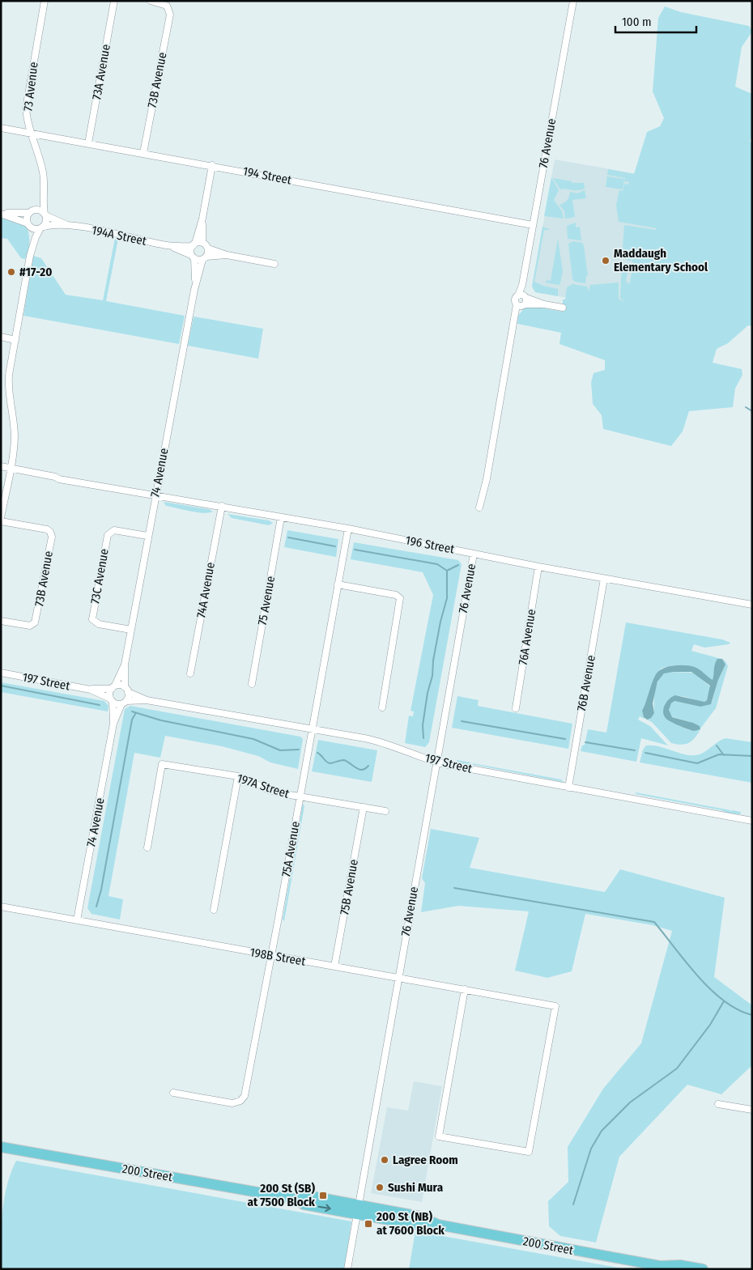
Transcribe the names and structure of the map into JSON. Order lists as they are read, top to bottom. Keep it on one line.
{"streets":{"main road":["200 Street"],"street":["73A Avenue","73B Avenue","73 Avenue","76 Avenue","194 Street","194A Street","74 Avenue","196 Street","73C Avenue","74A Avenue","75 Avenue","76A Avenue","197 Street","76B Avenue","197A Street","75A Avenue","75B Avenue","198B Street"]},"crossings":[["73A Avenue","194 Street"],["73B Avenue","194 Street"],["73 Avenue","194 Street"],["73 Avenue","194A Street"],["76 Avenue","194 Street"],["76 Avenue","196 Street"],["76 Avenue","197 Street"],["76 Avenue","198B Street"],["76 Avenue","200 Street"],["194A Street","74 Avenue"],["74 Avenue","196 Street"],["74 Avenue","73C Avenue"],["74 Avenue","197 Street"],["74 Avenue","198B Street"],["196 Street","74A Avenue"],["196 Street","75 Avenue"],["196 Street","76A Avenue"],["196 Street","76B Avenue"],["196 Street","75A Avenue"],["197 Street","76B Avenue"],["197 Street","75A Avenue"],["197A Street","75A Avenue"],["197A Street","75B Avenue"],["75A Avenue","198B Street"],["75B Avenue","198B Street"]],"places":{"other":["Maddaugh Elementary School","#17-20","Lagree Room","Sushi Mura"],"transit":["200 St (SB) at 7500 Block","200 St (NB) at 7600 Block"]},"scale_bar":"100 m"}
